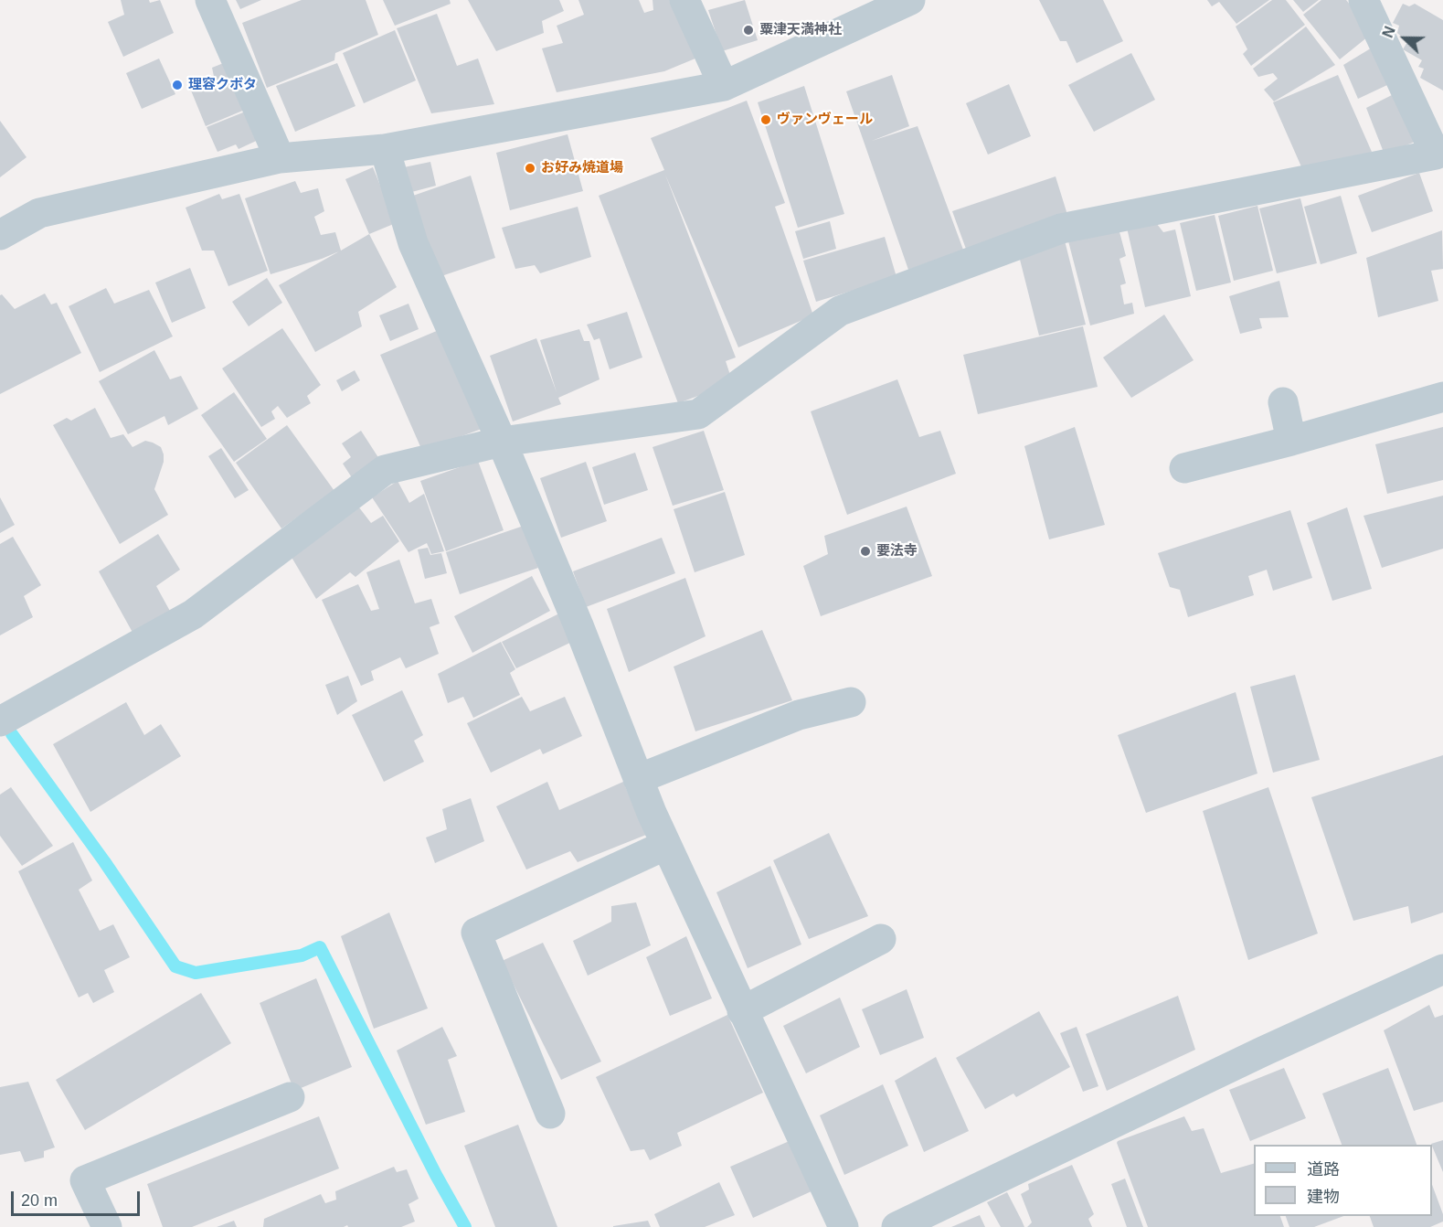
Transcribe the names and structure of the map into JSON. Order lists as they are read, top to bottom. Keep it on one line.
{"places":["粟津天満神社","理容クボタ","ヴァンヴェール","お好み焼道場","要法寺"],"legend":["道路","建物"],"scale_bar":"20 m","north":"left"}
